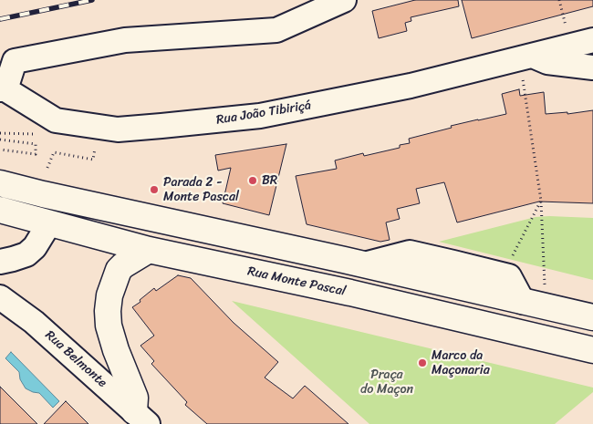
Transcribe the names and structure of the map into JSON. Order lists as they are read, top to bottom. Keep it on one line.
{"streets":{"main road":["Rua Monte Pascal"],"street":["Rua João Tibiriçá","Rua Belmonte"]},"parks":["Praça do Maçon"],"places":["BR","Parada 2 - Monte Pascal","Marco da Maçonaria"]}
